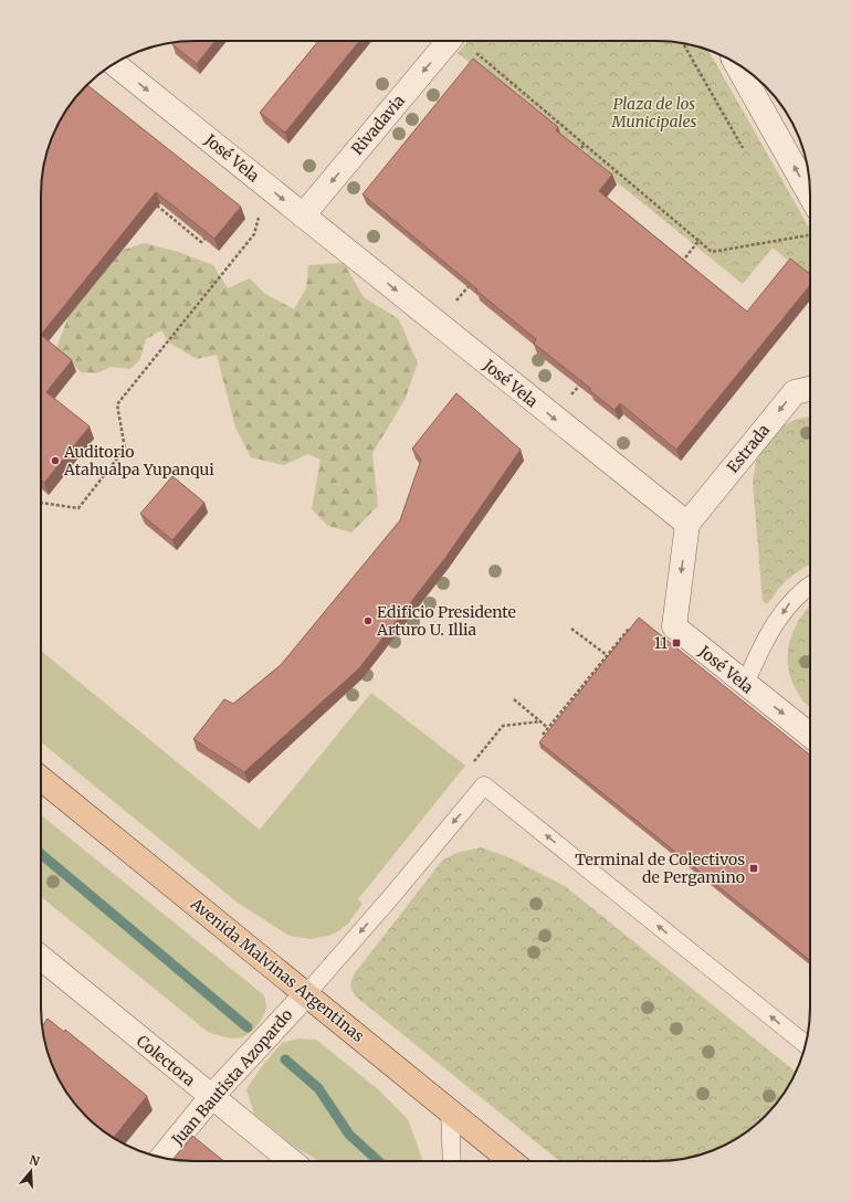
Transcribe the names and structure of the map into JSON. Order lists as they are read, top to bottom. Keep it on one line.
{"streets":{"main road":["Avenida Malvinas Argentinas"],"street":["Rivadavia","José Vela","Estrada","Colectora","Juan Bautista Azopardo"]},"crossings":[["Rivadavia","José Vela"],["José Vela","Estrada"],["Avenida Malvinas Argentinas","Juan Bautista Azopardo"],["Colectora","Juan Bautista Azopardo"]],"one_way":["Rivadavia","José Vela","Estrada"],"parks":["Plaza de los Municipales"],"places":{"other":["Auditorio Atahualpa Yupanqui","Edificio Presidente Arturo U. Illia"],"transit":["11","Terminal de Colectivos de Pergamino"]},"north":"top"}
